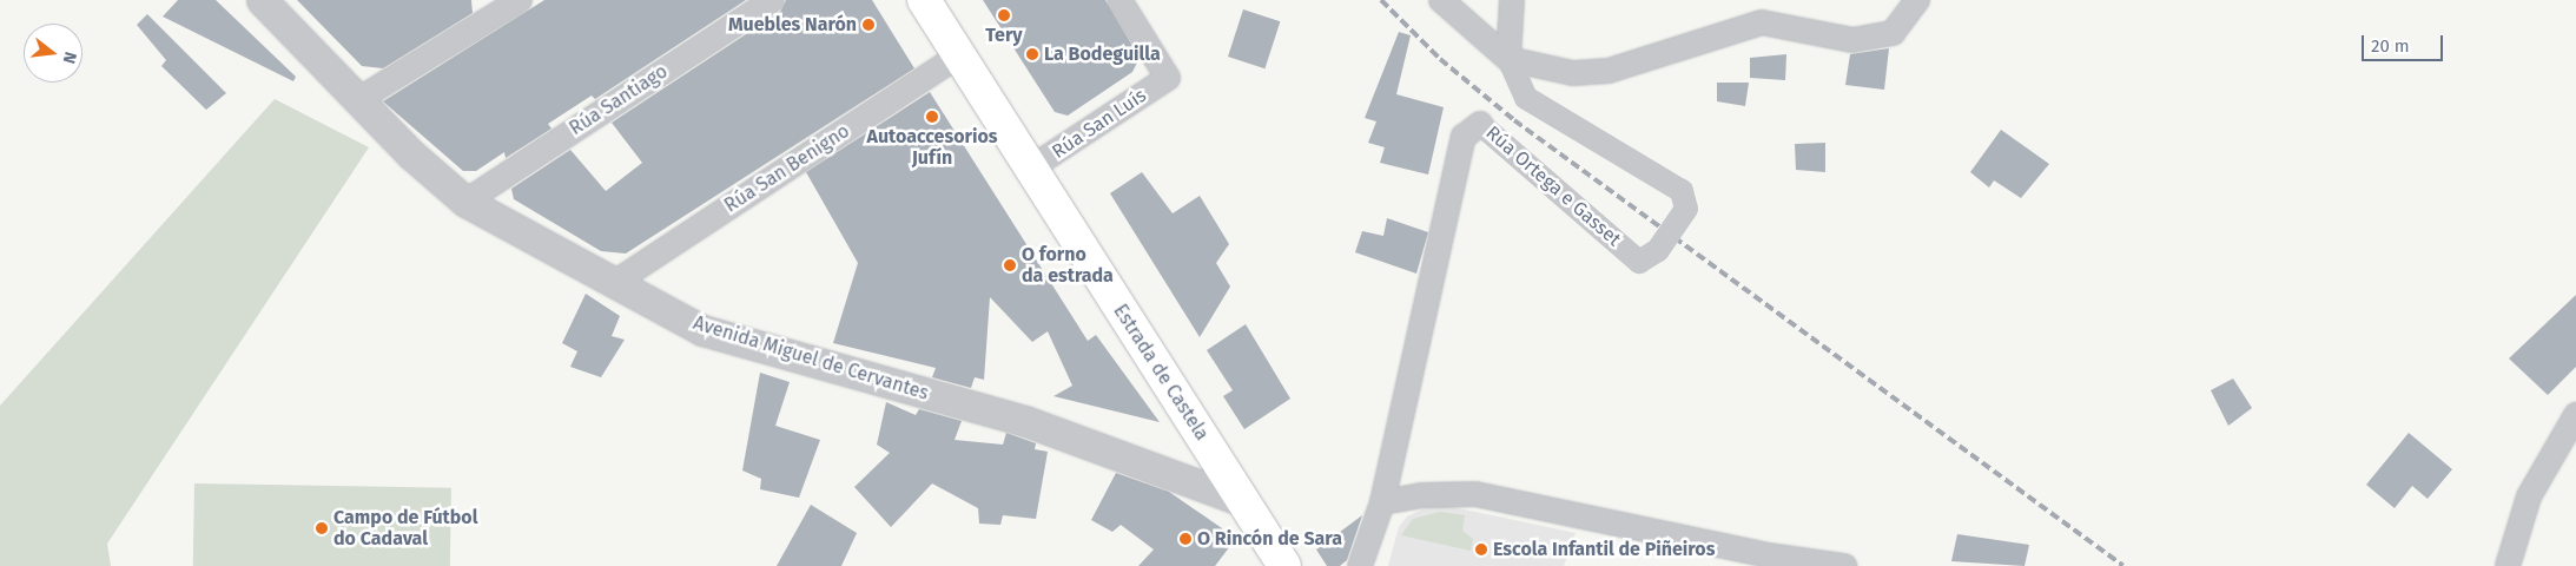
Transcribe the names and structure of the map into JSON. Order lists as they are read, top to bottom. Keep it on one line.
{"streets":{"main road":["Estrada de Castela"],"street":["Rúa Santiago","Rúa San Luís","Rúa San Benigno","Rúa Ortega e Gasset","Avenida Miguel de Cervantes"]},"crossings":[["Rúa Santiago","Avenida Miguel de Cervantes"],["Rúa San Luís","Estrada de Castela"],["Rúa San Benigno","Avenida Miguel de Cervantes"],["Rúa San Benigno","Estrada de Castela"],["Avenida Miguel de Cervantes","Estrada de Castela"]],"places":["Tery","Muebles Narón","La Bodeguilla","Autoaccesorios Jufín","O forno da estrada","Campo de Fútbol do Cadaval","O Rincón de Sara","Escola Infantil de Piñeiros"],"scale_bar":"20 m","north":"right"}
